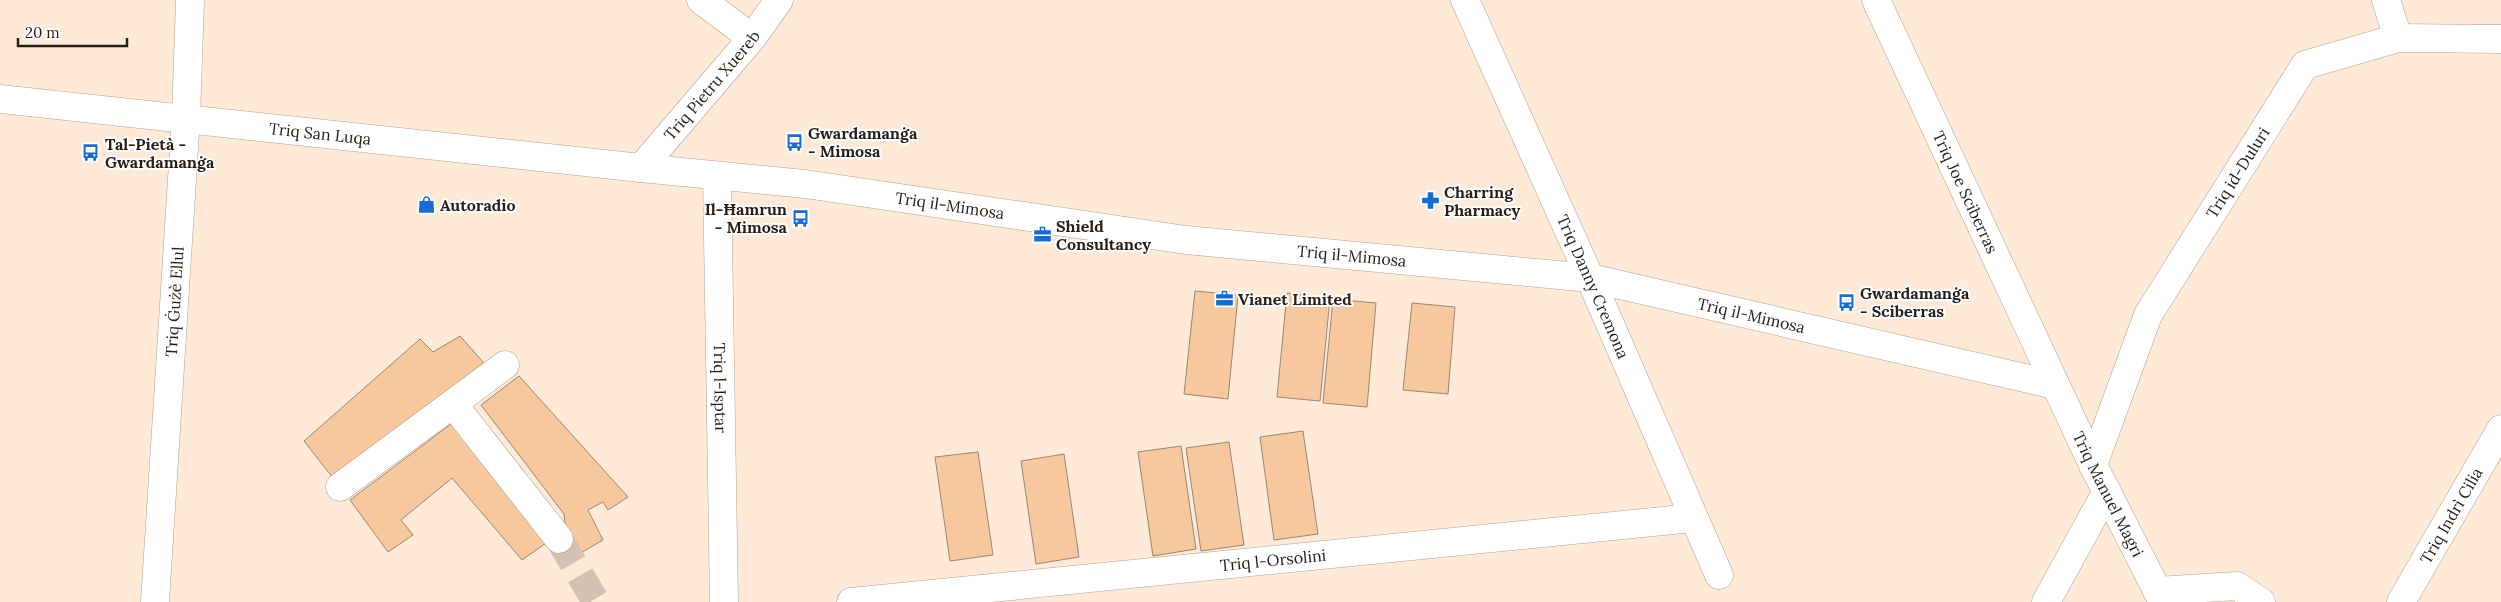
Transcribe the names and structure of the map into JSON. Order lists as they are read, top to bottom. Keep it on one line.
{"streets":{"street":["Triq Pietru Xuereb","Triq San Luqa","Triq id-Duluri","Triq Joe Sciberras","Triq il-Mimosa","Triq Danny Cremona","Triq Ġużè Ellul","Triq l-Isptar","Triq Manuel Magri","Triq Indrì Cilia","Triq l-Orsolini"]},"crossings":[["Triq Pietru Xuereb","Triq San Luqa"],["Triq Pietru Xuereb","Triq il-Mimosa"],["Triq San Luqa","Triq il-Mimosa"],["Triq San Luqa","Triq Ġużè Ellul"],["Triq id-Duluri","Triq Manuel Magri"],["Triq Joe Sciberras","Triq il-Mimosa"],["Triq Joe Sciberras","Triq Manuel Magri"],["Triq il-Mimosa","Triq Danny Cremona"],["Triq il-Mimosa","Triq l-Isptar"],["Triq il-Mimosa","Triq Manuel Magri"],["Triq Danny Cremona","Triq l-Orsolini"]],"places":{"bus stop":["Gwardamanġa - Mimosa","Tal-Pietà - Gwardamanġa","Il-Ħamrun - Mimosa","Gwardamanġa - Sciberras"],"pharmacy":["Charring Pharmacy"],"shop":["Autoradio"],"office":["Shield Consultancy","Vianet Limited"]},"scale_bar":"20 m"}
